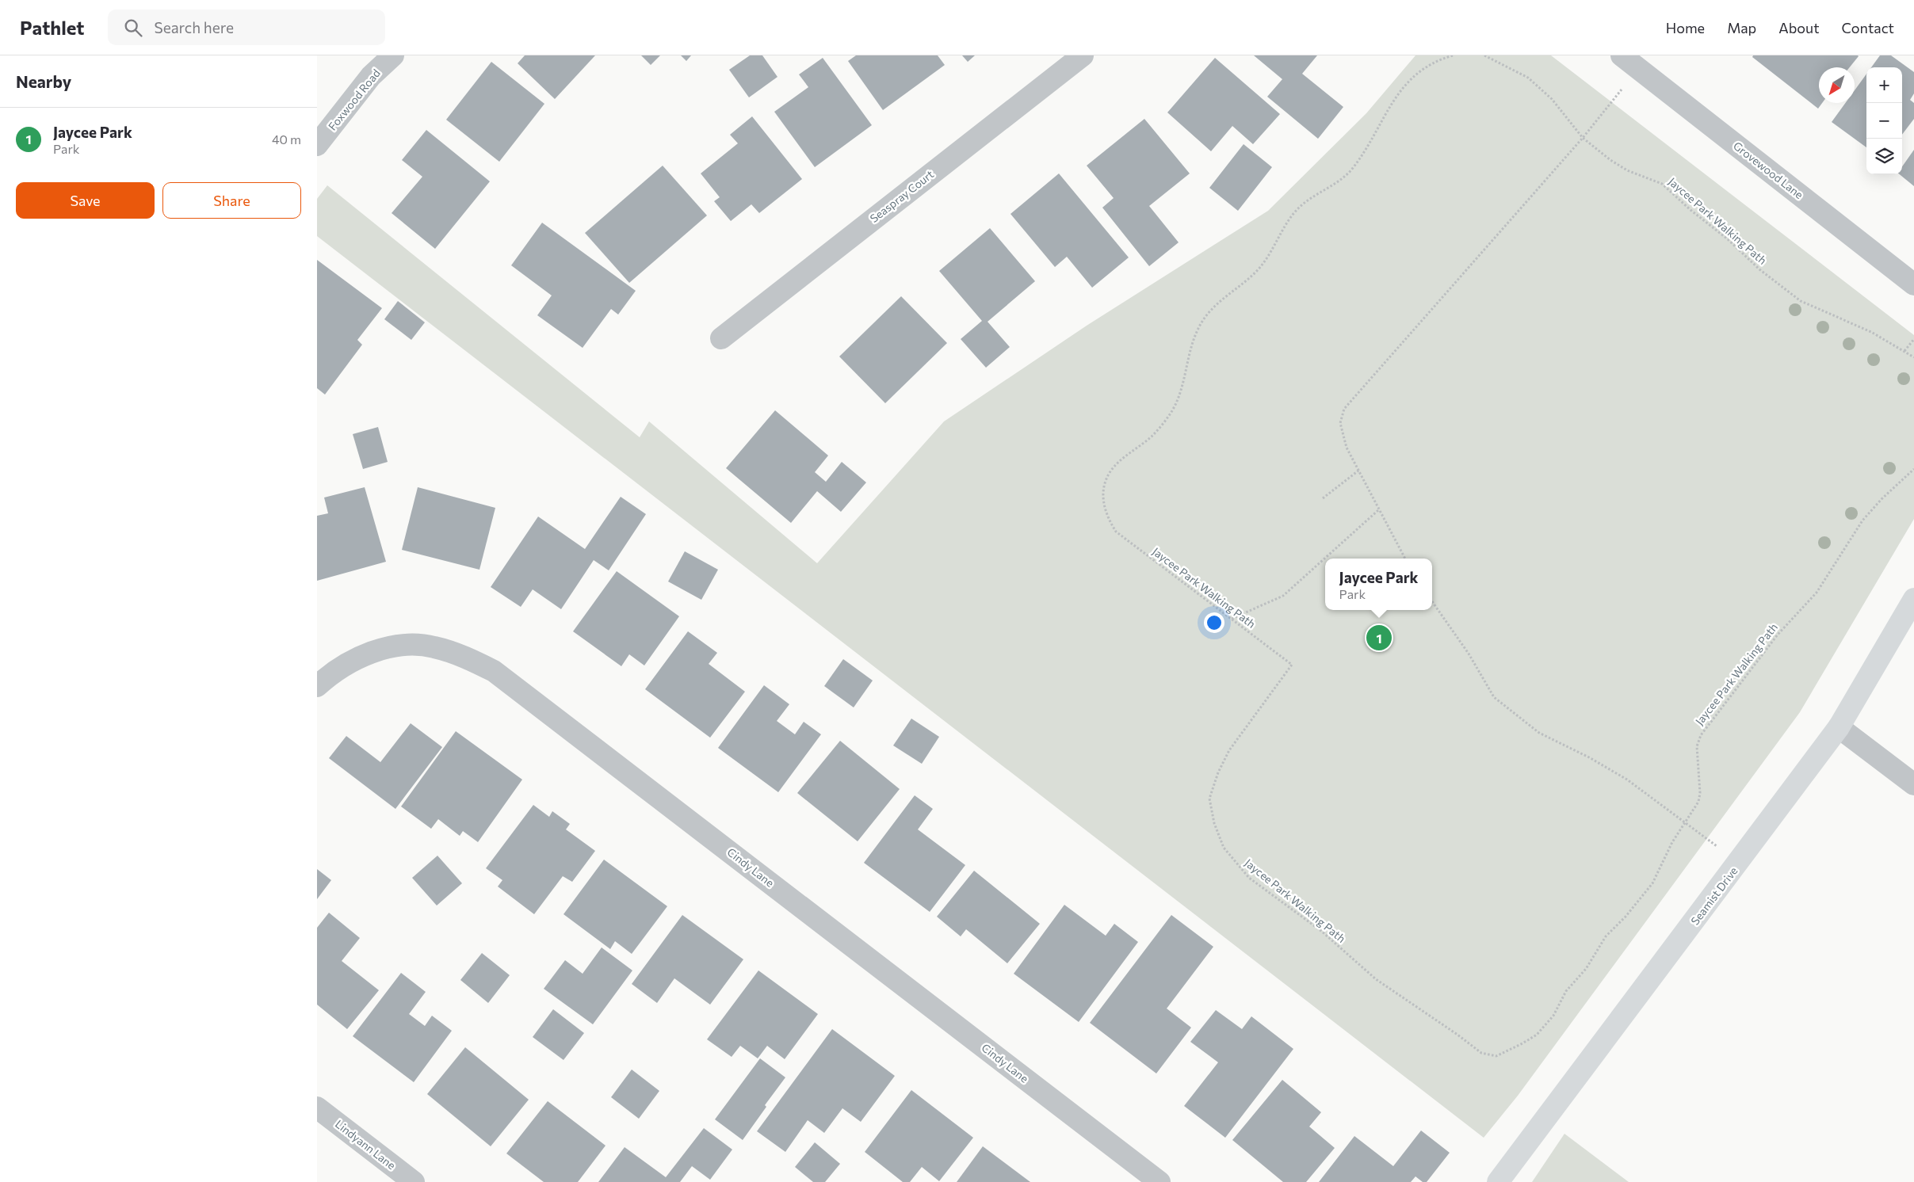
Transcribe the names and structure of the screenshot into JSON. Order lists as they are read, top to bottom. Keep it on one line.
{"streets":{"street":["Foxwood Road","Grovewood Lane","Seaspray Court","Cindy Lane","Seamist Drive","Lindyann Lane"],"path":["Jaycee Park Walking Path"]},"north":"bottom left","page":{"header":"Pathlet","search":"Search here","nav":["Home","Map","About","Contact"],"heading":"Nearby","map_buttons":["+","−"],"list":[{"mark":"1","name":"Jaycee Park","note":"Park","value":"40 m"}],"buttons":["Save","Share"],"popup":["Jaycee Park","Park"],"pins":"1"}}
